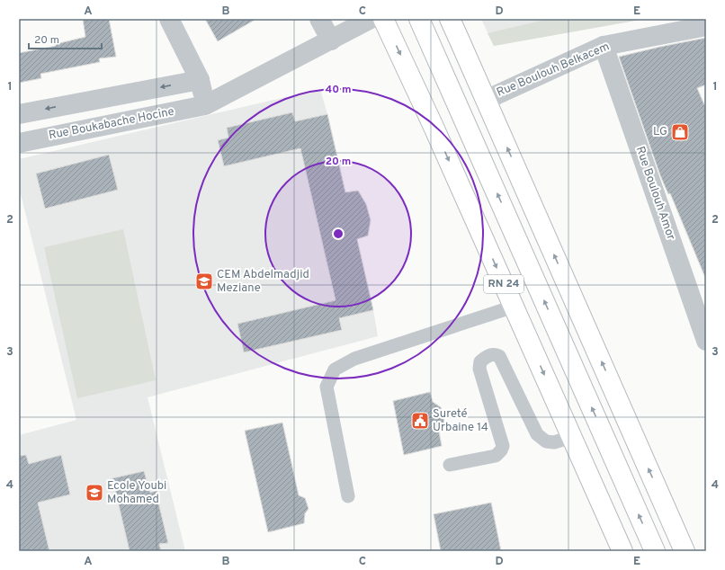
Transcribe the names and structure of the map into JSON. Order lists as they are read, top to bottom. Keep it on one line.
{"streets":{"main road":["RN 24"],"street":["Rue Boulouh Belkacem","Rue Boukabache Hocine","Rue Boulouh Amor"]},"crossings":[["Rue Boulouh Belkacem","Rue Boulouh Amor"]],"places":{"shop":["LG"],"school or university":["CEM Abdelmadjid Meziane","Ecole Youbi Mohamed"],"public building":["Sureté Urbaine 14"]},"scale_bar":"20 m","grid":{"columns":["A","B","C","D","E"],"rows":["1","2","3","4"]},"rings":["40 m","20 m"]}
